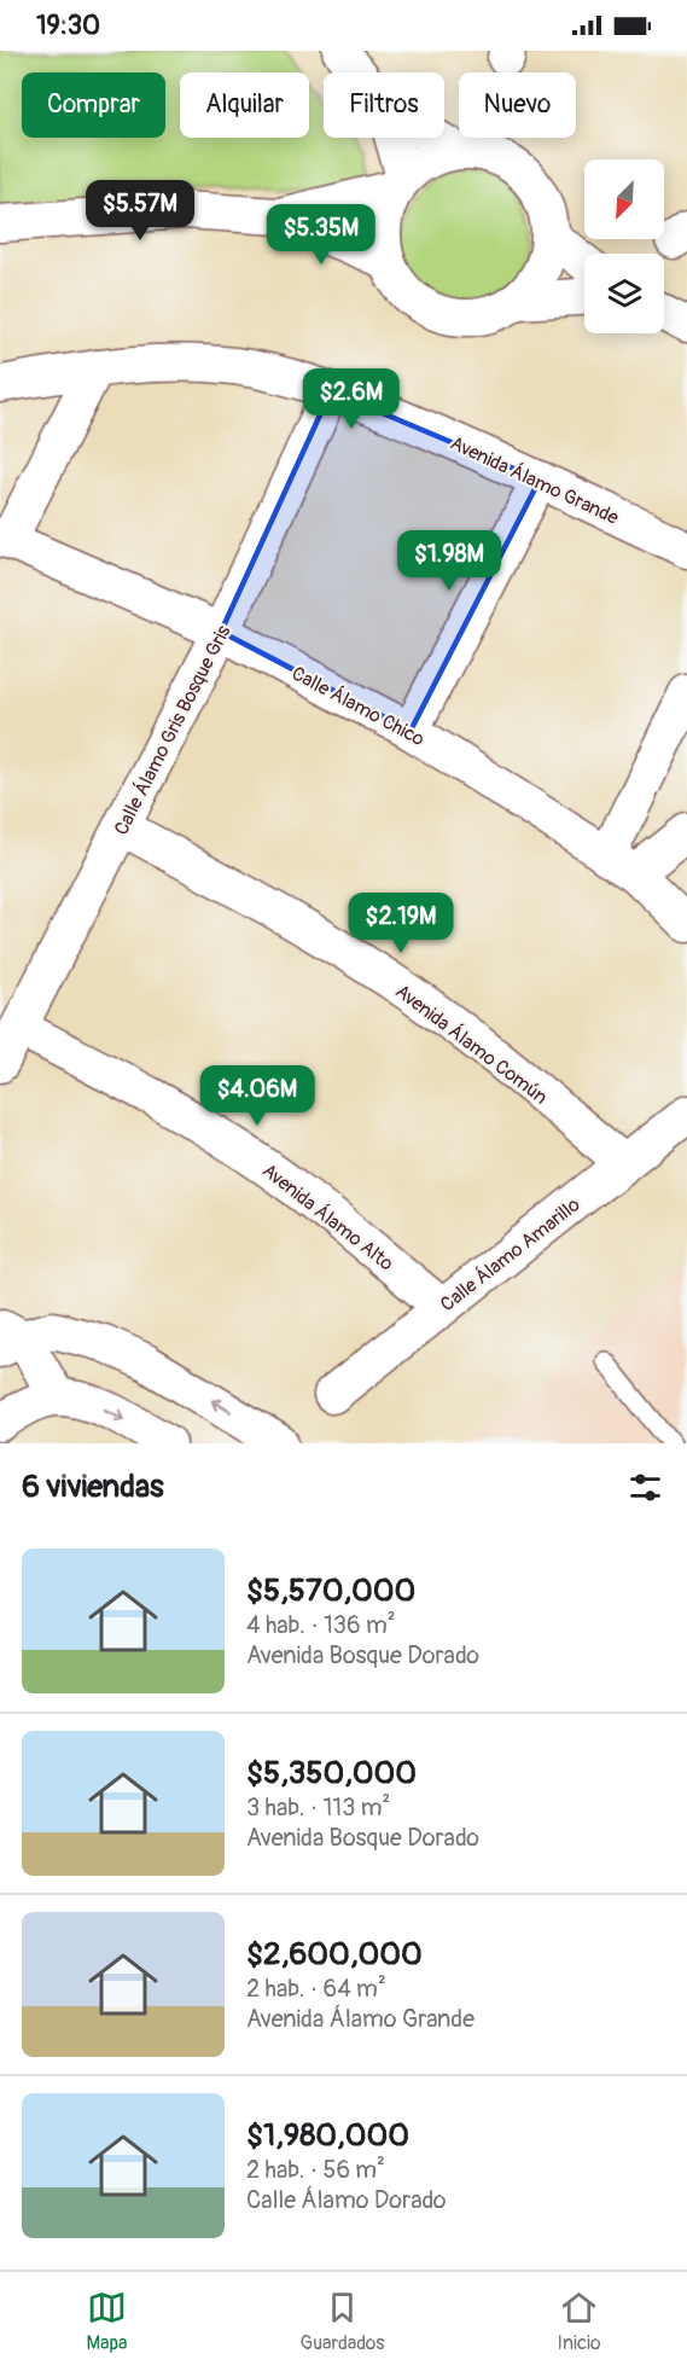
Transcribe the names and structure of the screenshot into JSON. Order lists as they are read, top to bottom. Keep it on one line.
{"streets":{"street":["Avenida Álamo Grande","Calle Álamo Chico","Calle Álamo Gris Bosque Gris","Avenida Álamo Común","Avenida Álamo Alto","Calle Álamo Amarillo"]},"crossings":[["Avenida Álamo Grande","Calle Álamo Gris Bosque Gris"],["Calle Álamo Chico","Calle Álamo Gris Bosque Gris"],["Calle Álamo Gris Bosque Gris","Avenida Álamo Común"],["Calle Álamo Gris Bosque Gris","Avenida Álamo Alto"],["Avenida Álamo Común","Calle Álamo Amarillo"],["Avenida Álamo Alto","Calle Álamo Amarillo"]],"north":"bottom left","page":{"status":"19:30","chip":["Comprar","Alquilar","Filtros","Nuevo"],"price":["$5.57M","$5.35M","$2.6M","$1.98M","$2.19M","$4.06M"],"heading":"6 viviendas","list":[{"name":"$5,570,000","note":"4 hab. · 136 m² · Avenida Bosque Dorado"},{"name":"$5,350,000","note":"3 hab. · 113 m² · Avenida Bosque Dorado"},{"name":"$2,600,000","note":"2 hab. · 64 m² · Avenida Álamo Grande"},{"name":"$1,980,000","note":"2 hab. · 56 m² · Calle Álamo Dorado"}],"tabs":["Mapa","Guardados","Inicio"]}}
